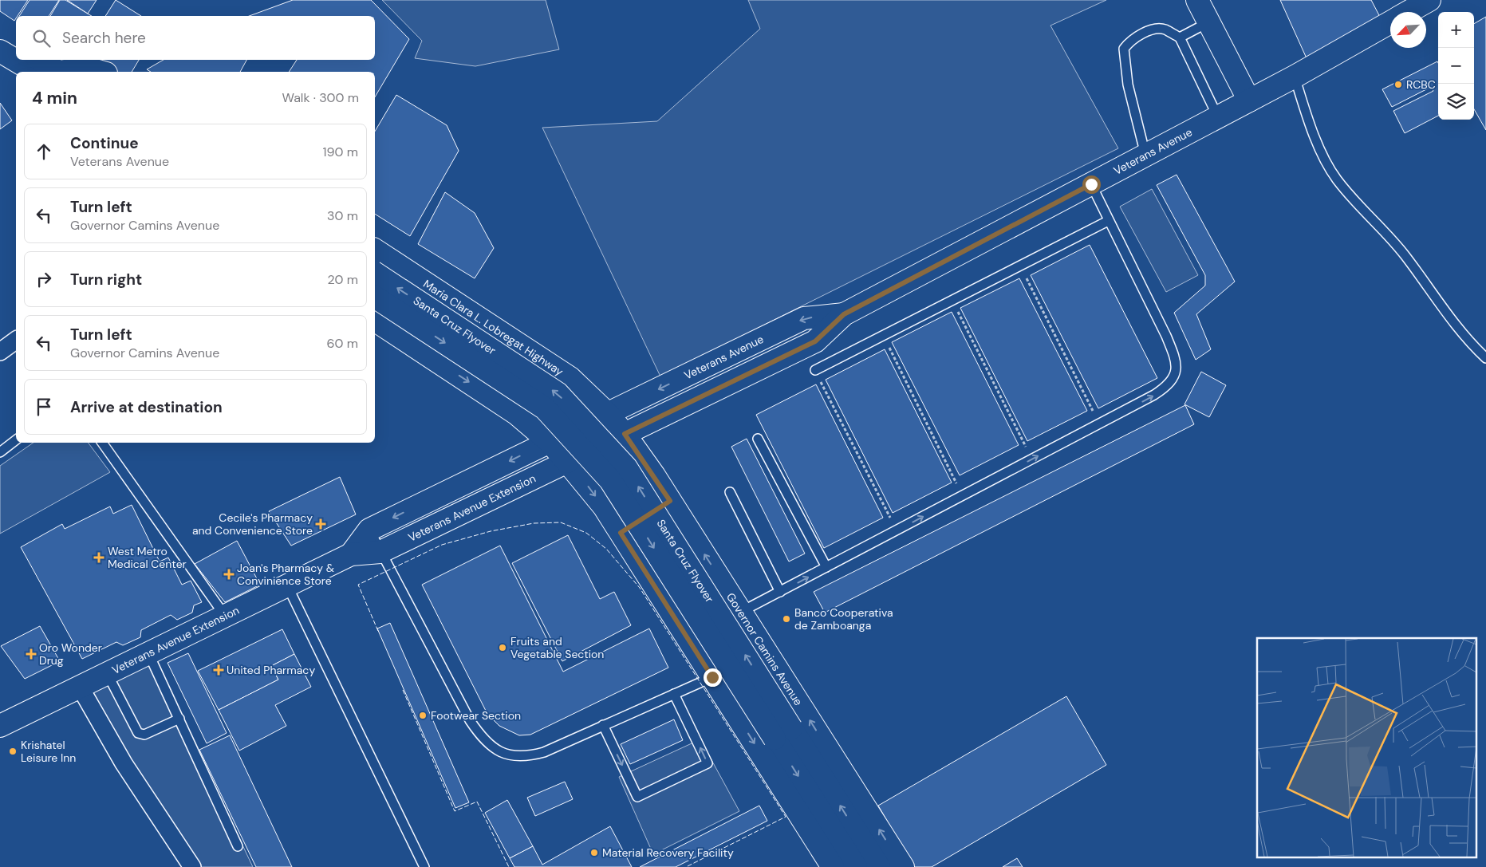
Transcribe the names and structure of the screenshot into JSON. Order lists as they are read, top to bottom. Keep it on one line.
{"streets":{"main road":["Veterans Avenue","Santa Cruz Flyover","Maria Clara L. Lobregat Highway","Veterans Avenue Extension","Governor Camins Avenue"]},"crossings":[["Veterans Avenue","Maria Clara L. Lobregat Highway"],["Veterans Avenue","Veterans Avenue Extension"],["Veterans Avenue","Governor Camins Avenue"],["Maria Clara L. Lobregat Highway","Veterans Avenue Extension"],["Maria Clara L. Lobregat Highway","Governor Camins Avenue"],["Veterans Avenue Extension","Governor Camins Avenue"]],"places":{"other":["RCBC","Banco Cooperativa de Zamboanga","Fruits and Vegetable Section","Footwear Section","Krishatel Leisure Inn","Material Recovery Facility"],"health":["Cecile's Pharmacy and Convenience Store","West Metro Medical Center","Joan's Pharmacy & Convinience Store","Oro Wonder Drug","United Pharmacy"]},"north":"bottom left","page":{"map_buttons":["+","−"],"search":"Search here","heading":["4 min","Walk · 300 m"],"list":[["Continue","Veterans Avenue","190 m"],["Turn left","Governor Camins Avenue","30 m"],["Turn right","20 m"],["Turn left","Governor Camins Avenue","60 m"],"Arrive at destination"]}}
